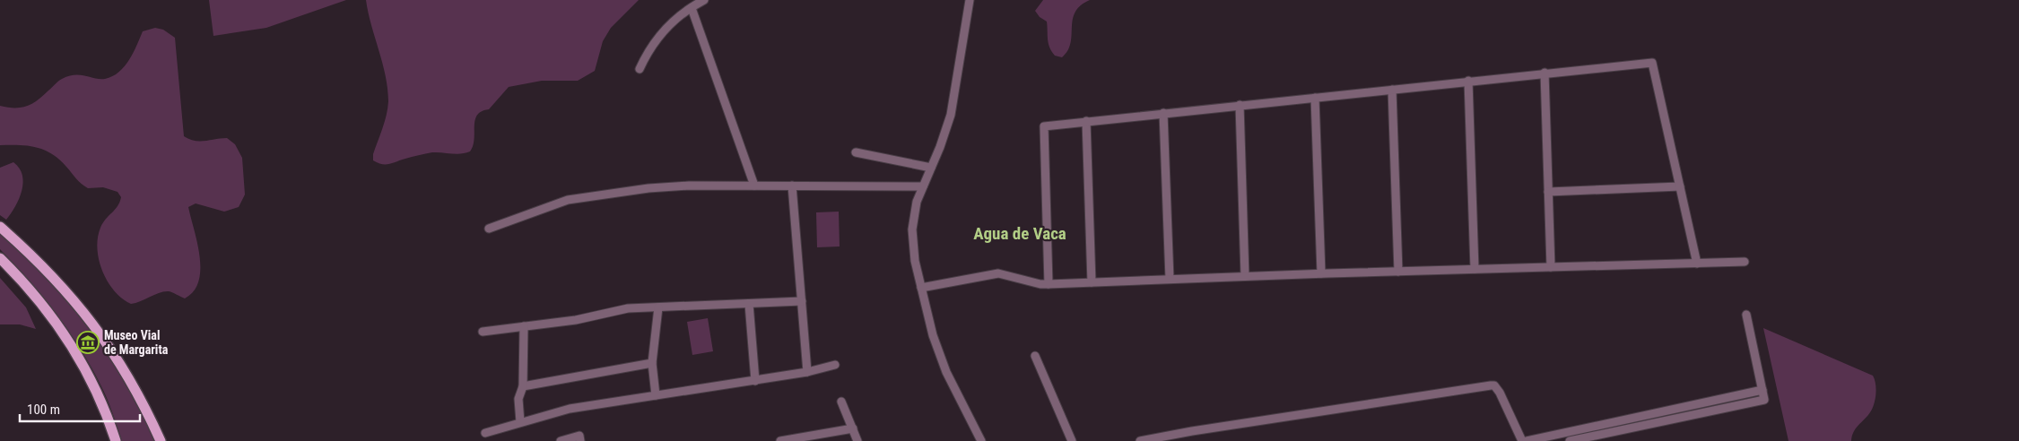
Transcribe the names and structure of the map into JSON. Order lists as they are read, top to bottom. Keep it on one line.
{"districts":["Agua de Vaca"],"places":{"museum":["Museo Vial de Margarita"]},"scale_bar":"100 m"}
